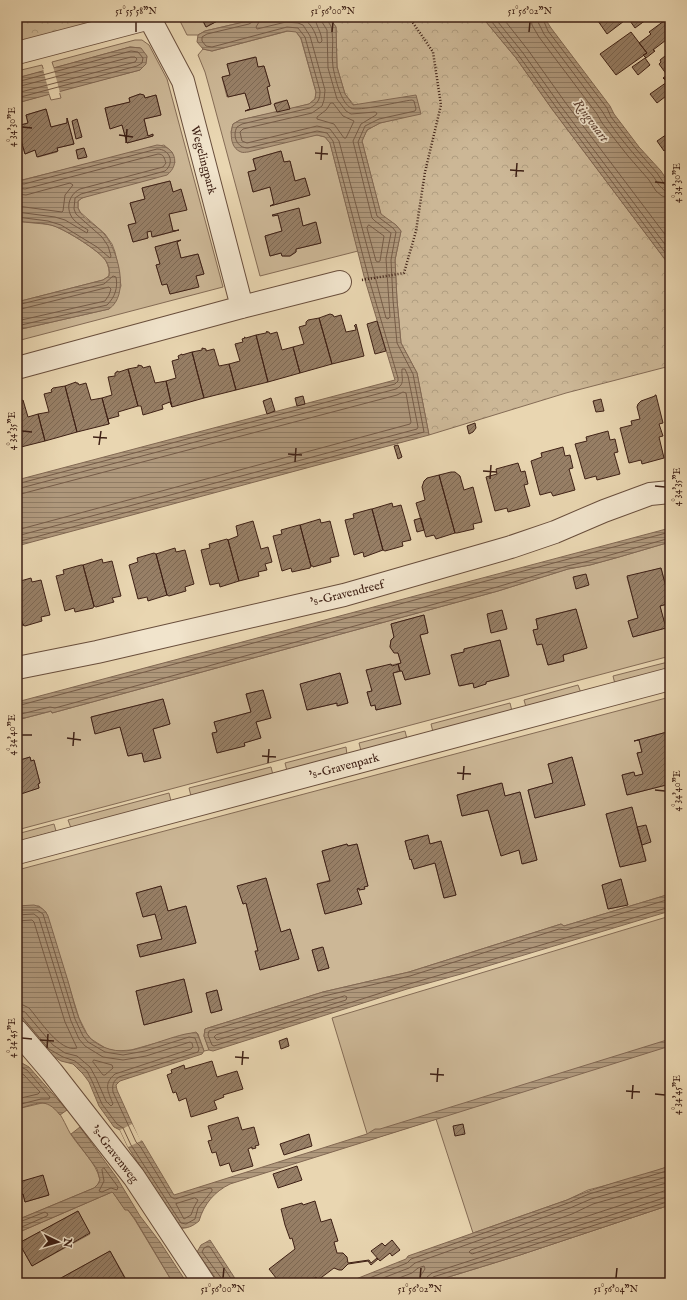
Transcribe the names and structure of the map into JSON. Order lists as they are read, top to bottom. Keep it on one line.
{"streets":{"street":["Wegelingpark","'s-Gravendreef","'s-Gravenpark","'s-Gravenweg"]},"water":["Ringvaart"],"north":"right","coordinates":["51°55'58\"N","51°56'00\"N","51°56'02\"N","4°34'30\"E","4°34'35\"E","4°34'40\"E","4°34'45\"E","51°56'04\"N"]}
